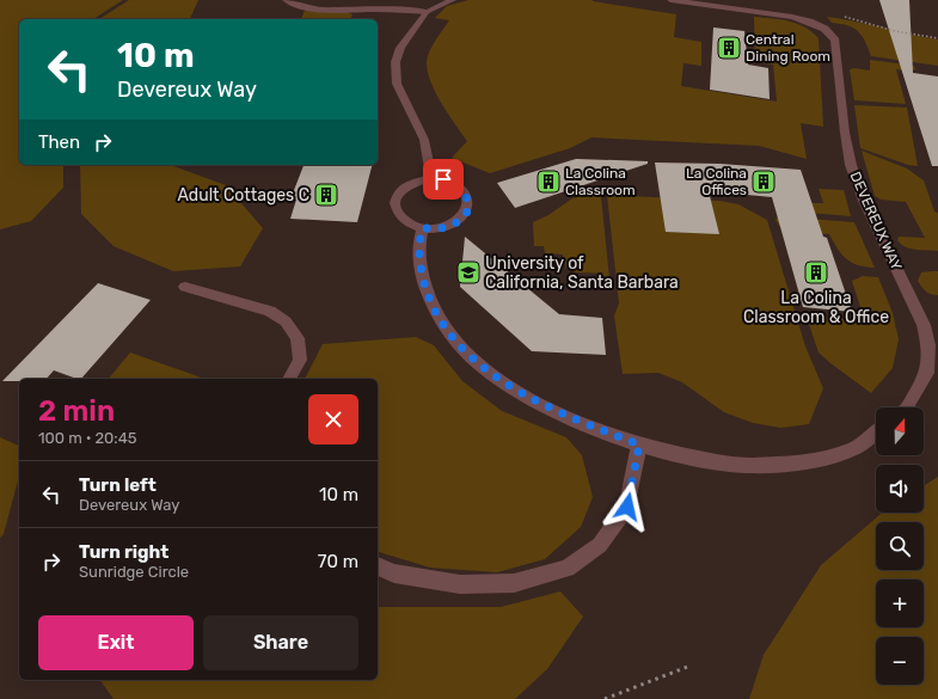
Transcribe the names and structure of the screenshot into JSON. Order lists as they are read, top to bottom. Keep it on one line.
{"streets":{"street":["DEVEREUX WAY"]},"places":{"building":["Central Dining Room","La Colina Classroom","La Colina Offices","Adult Cottages C","La Colina Classroom & Office"],"school or university":["University of California, Santa Barbara"]},"north":"top","page":{"turn":["10 m","Devereux Way"],"then":"Then","heading":["2 min","100 m · 20:45"],"map_buttons":["+","−"],"list":[{"name":"Turn left","note":"Devereux Way","value":"10 m"},{"name":"Turn right","note":"Sunridge Circle","value":"70 m"}],"buttons":["Exit","Share"]}}
